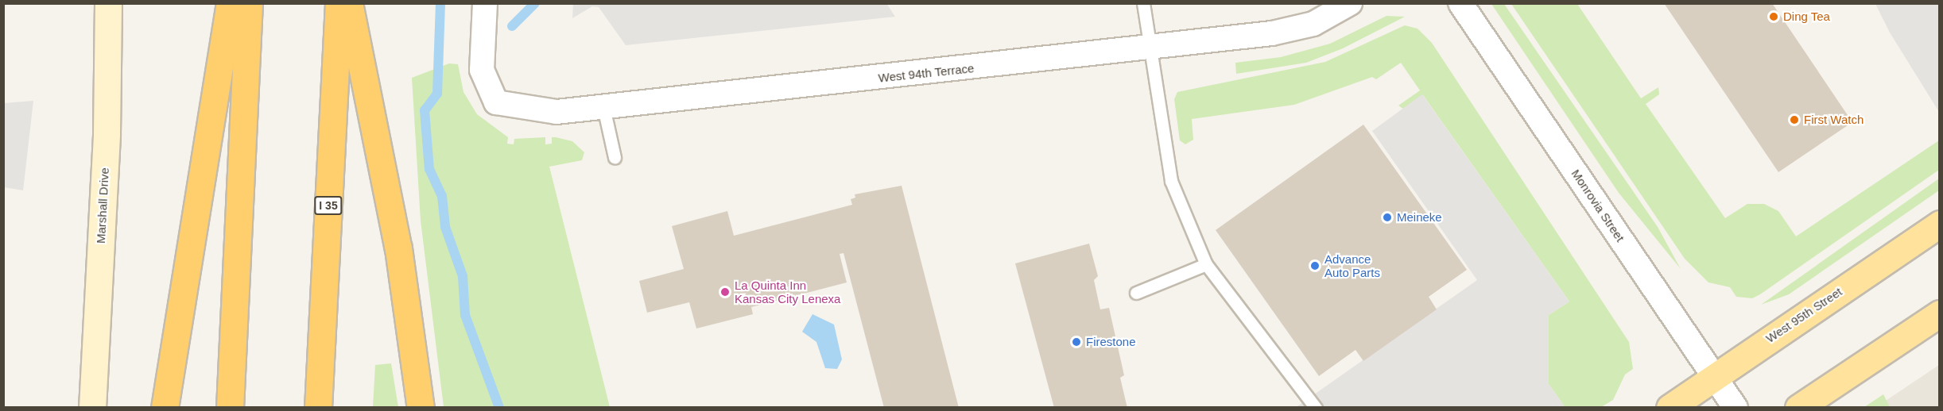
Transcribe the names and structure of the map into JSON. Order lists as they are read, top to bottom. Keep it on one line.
{"streets":{"highway":["I 35"],"main road":["West 95th Street"],"street":["West 94th Terrace","Marshall Drive","Monrovia Street"]},"crossings":[["Monrovia Street","West 95th Street"]],"places":["Ding Tea","First Watch","Meineke","Advance Auto Parts","La Quinta Inn Kansas City Lenexa","Firestone"]}
